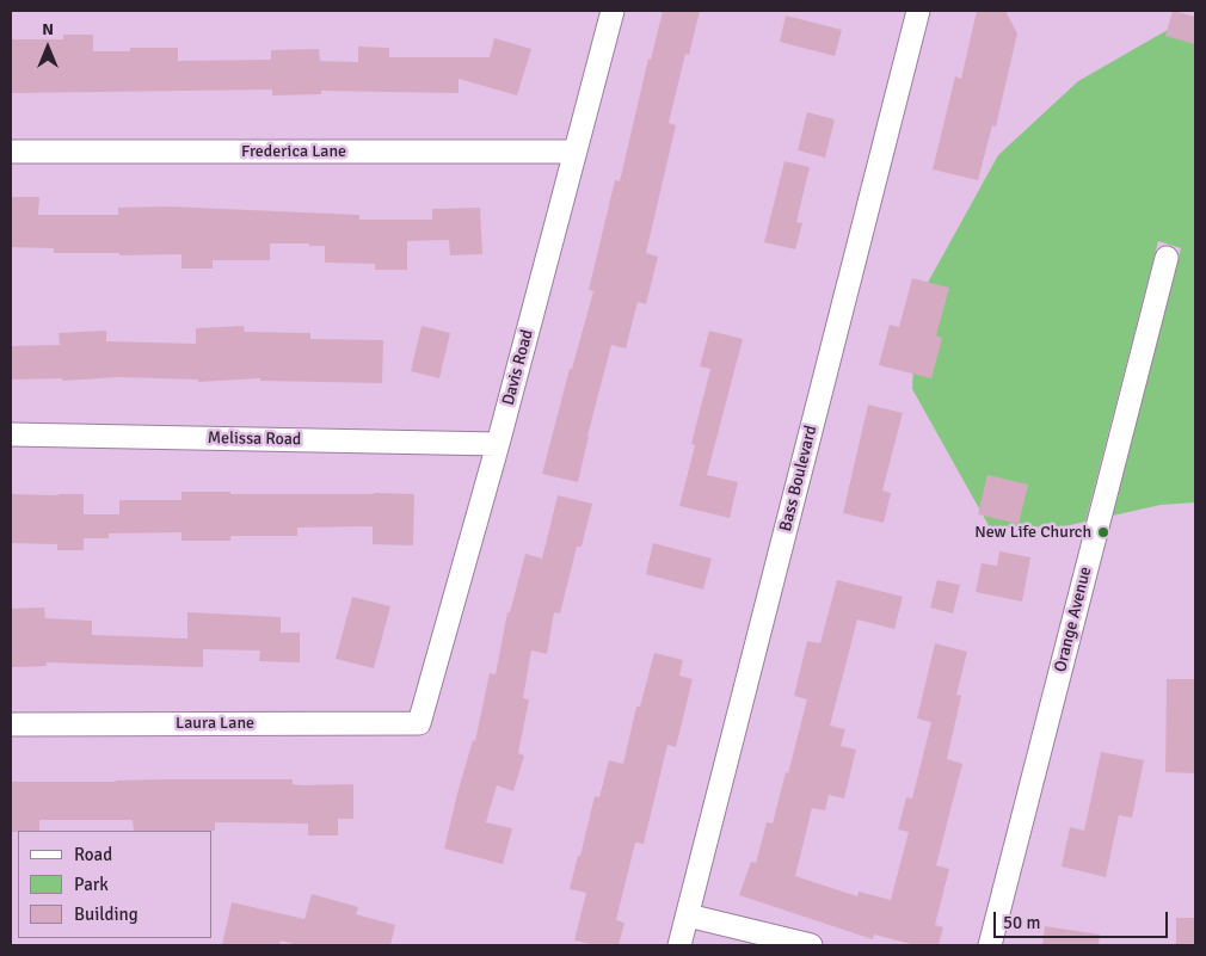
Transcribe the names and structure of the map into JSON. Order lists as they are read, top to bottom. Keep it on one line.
{"streets":{"street":["Frederica Lane","Davis Road","Melissa Road","Bass Boulevard","Orange Avenue","Laura Lane"]},"crossings":[["Frederica Lane","Davis Road"],["Davis Road","Melissa Road"],["Davis Road","Laura Lane"]],"places":["New Life Church"],"legend":["Road","Park","Building"],"scale_bar":"50 m","north":"top"}
